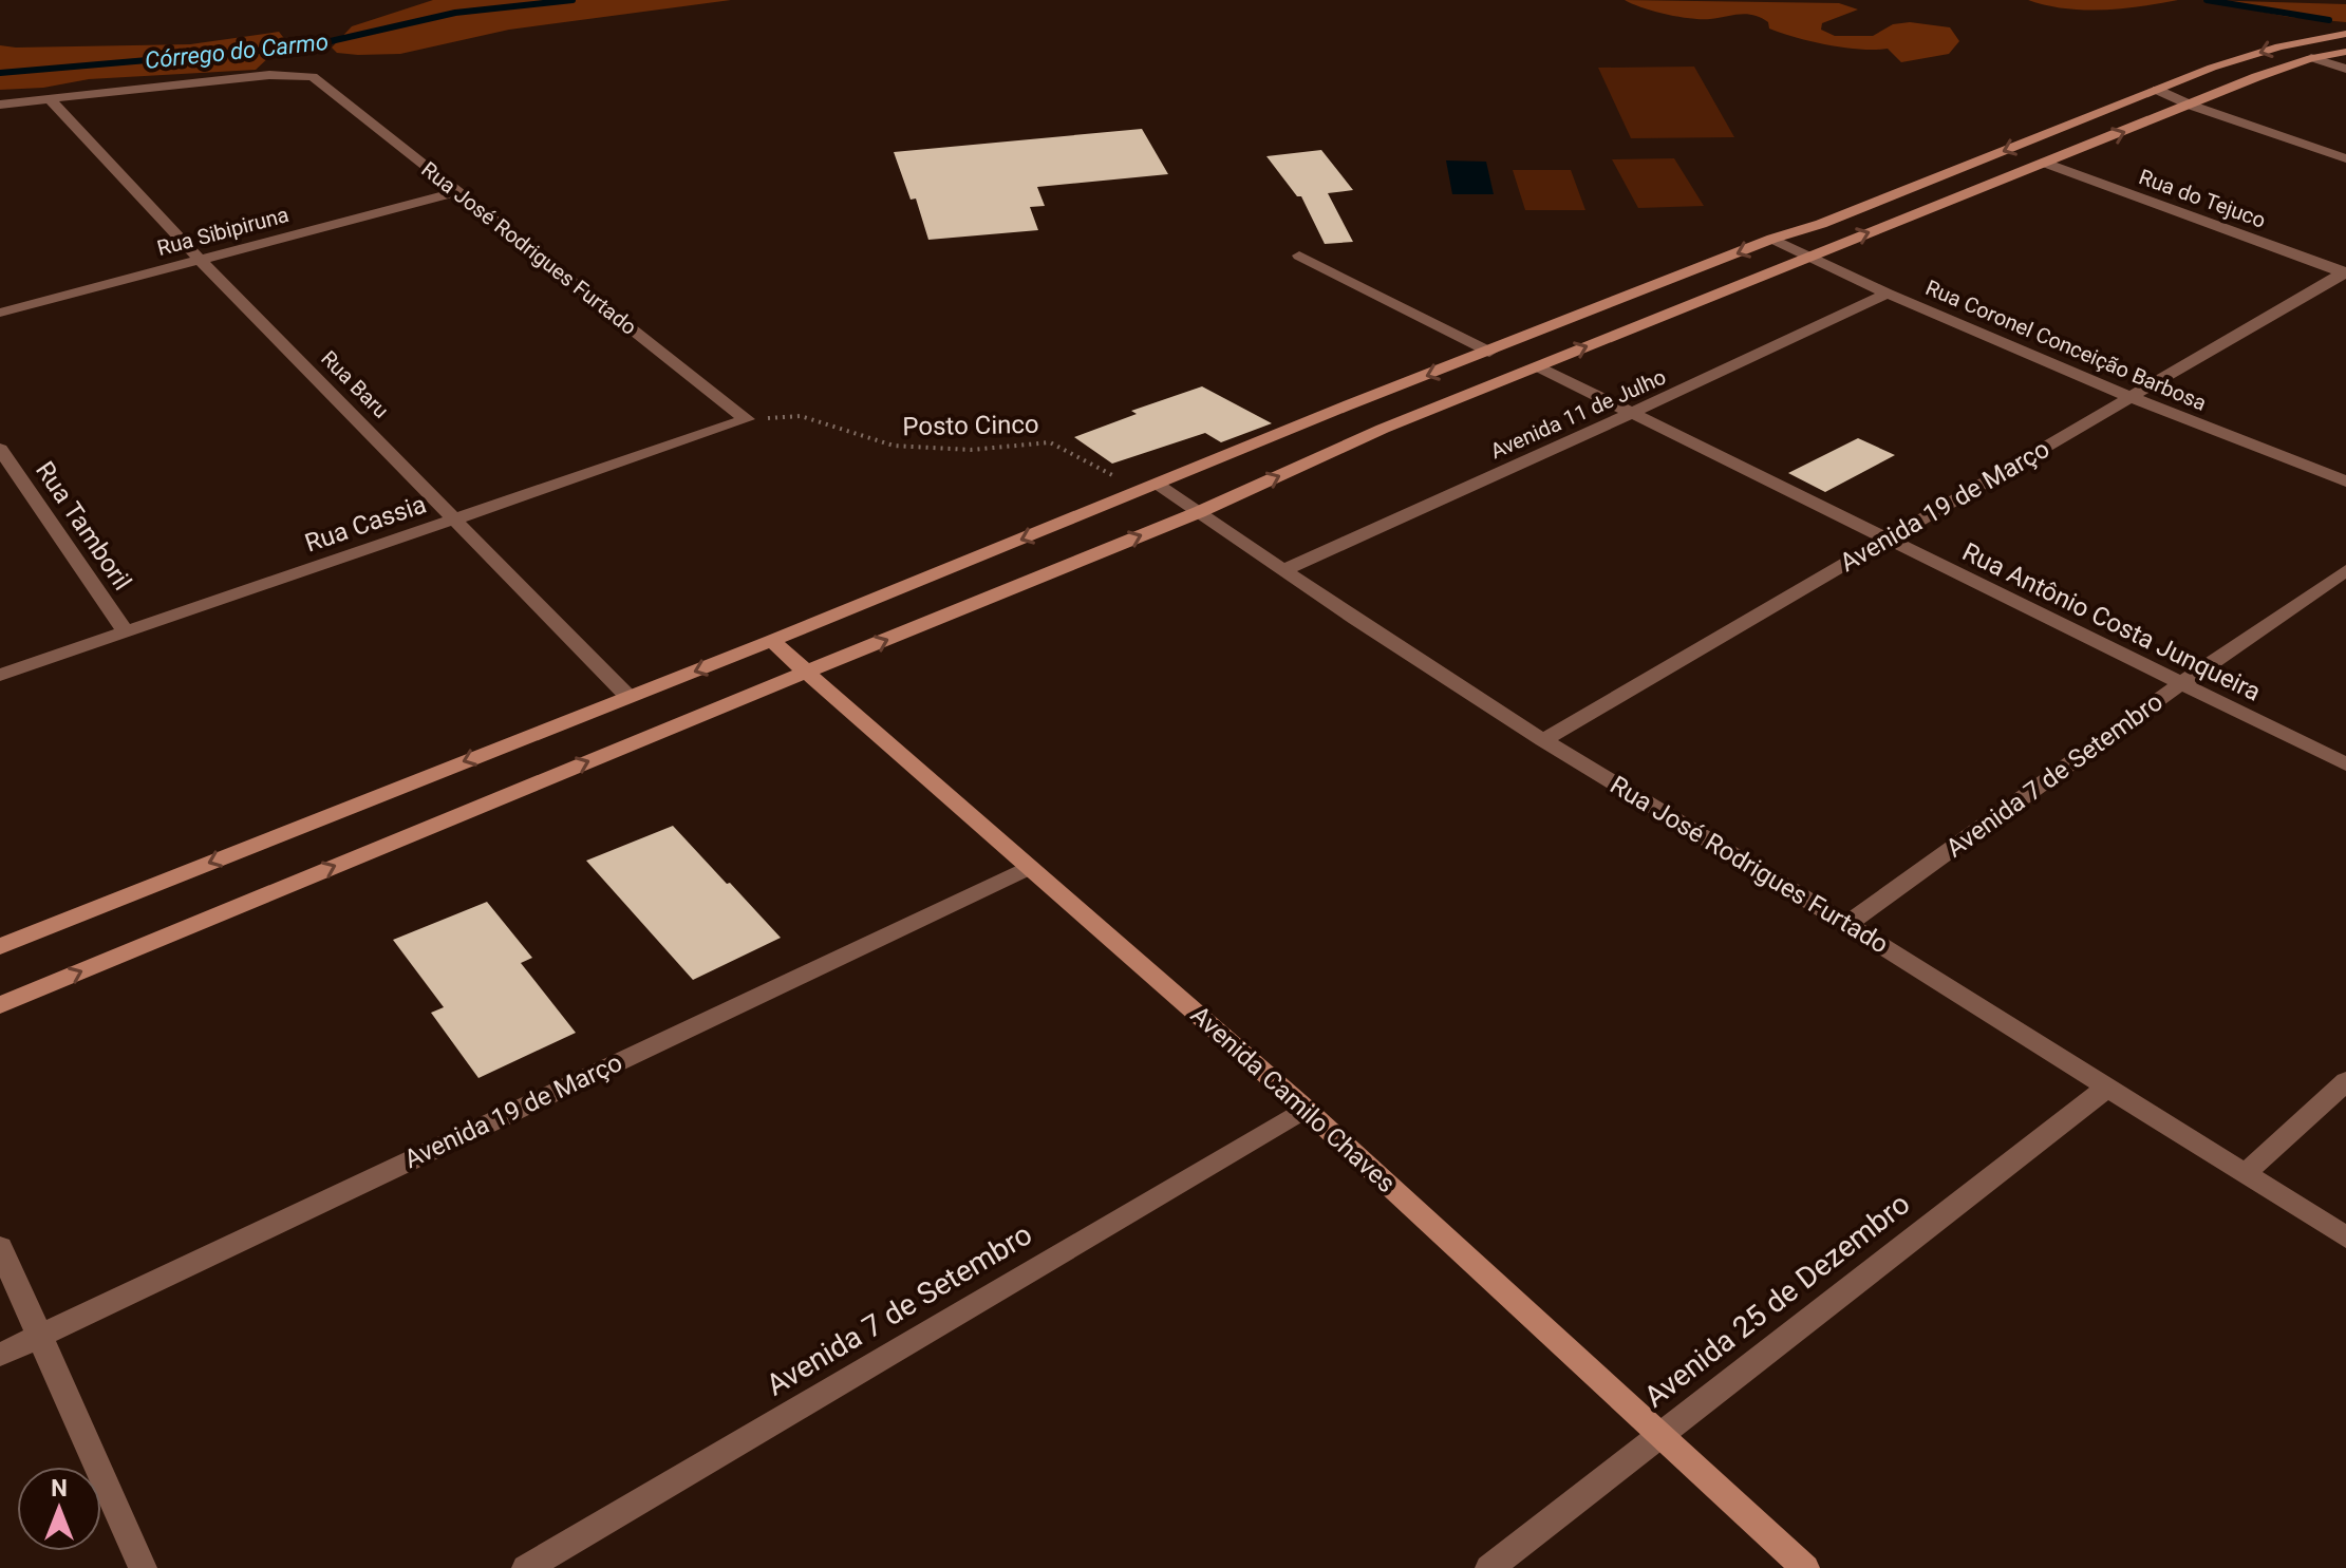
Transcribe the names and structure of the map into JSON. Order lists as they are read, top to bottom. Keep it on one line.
{"streets":{"main road":["Avenida Camilo Chaves"],"street":["Rua do Tejuco","Rua Sibipiruna","Rua José Rodrigues Furtado","Rua Coronel Conceição Barbosa","Rua Baru","Avenida 11 de Julho","Avenida 19 de Março","Rua Cassia","Rua Tamboril","Rua Antônio Costa Junqueira","Avenida 7 de Setembro","Avenida 25 de Dezembro"],"path":["Posto Cinco"]},"crossings":[["Rua do Tejuco","Avenida 19 de Março"],["Rua Sibipiruna","Rua José Rodrigues Furtado"],["Rua Sibipiruna","Rua Baru"],["Rua José Rodrigues Furtado","Rua Baru"],["Rua José Rodrigues Furtado","Avenida 11 de Julho"],["Rua José Rodrigues Furtado","Posto Cinco"],["Rua José Rodrigues Furtado","Avenida 19 de Março"],["Rua José Rodrigues Furtado","Rua Cassia"],["Rua José Rodrigues Furtado","Avenida 7 de Setembro"],["Rua José Rodrigues Furtado","Avenida 25 de Dezembro"],["Rua Coronel Conceição Barbosa","Avenida 11 de Julho"],["Rua Coronel Conceição Barbosa","Avenida 19 de Março"],["Rua Baru","Rua Cassia"],["Avenida 11 de Julho","Rua Antônio Costa Junqueira"],["Posto Cinco","Rua Cassia"],["Avenida 19 de Março","Rua Antônio Costa Junqueira"],["Avenida 19 de Março","Avenida Camilo Chaves"],["Rua Cassia","Rua Tamboril"],["Rua Antônio Costa Junqueira","Avenida 7 de Setembro"],["Avenida 7 de Setembro","Avenida Camilo Chaves"],["Avenida Camilo Chaves","Avenida 25 de Dezembro"]],"water":["Córrego do Carmo"],"north":"top"}
